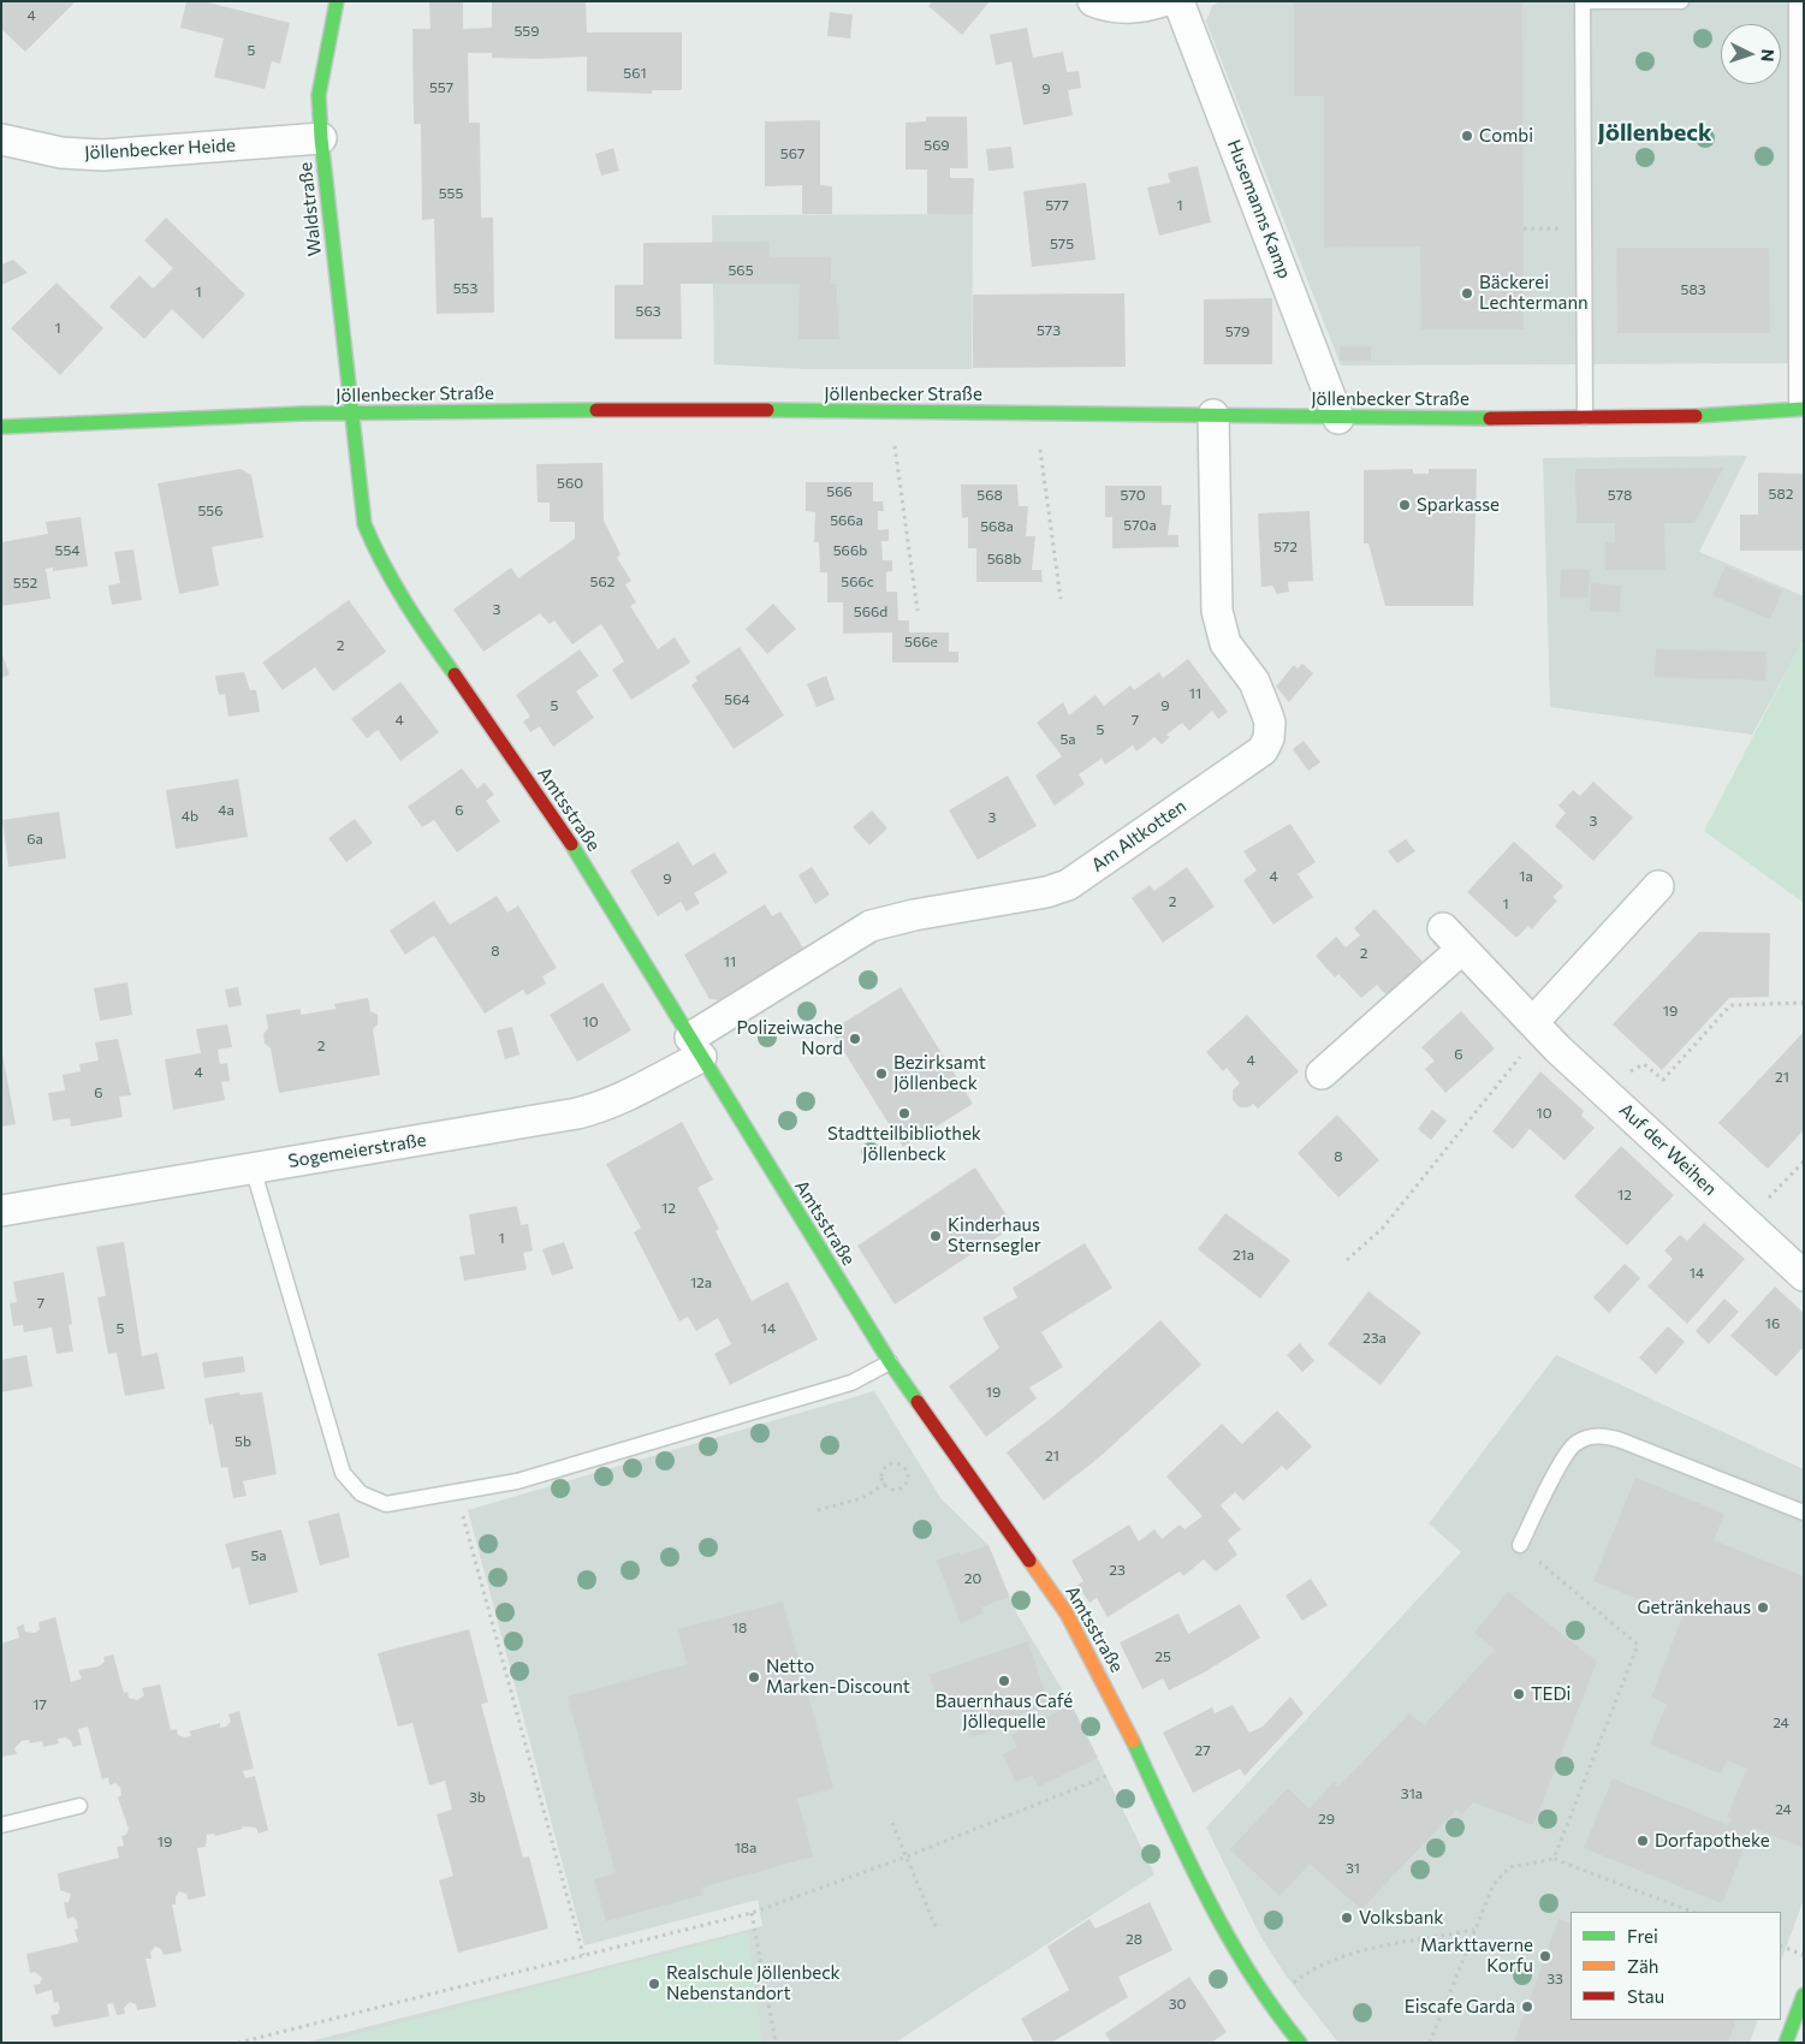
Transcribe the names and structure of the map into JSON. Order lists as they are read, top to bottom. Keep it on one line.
{"streets":{"street":["Jöllenbecker Heide","Waldstraße","Husemanns Kamp","Jöllenbecker Straße","Amtsstraße","Am Altkotten","Auf der Weihen","Sogemeierstraße"]},"crossings":[["Jöllenbecker Heide","Waldstraße"],["Waldstraße","Jöllenbecker Straße"],["Waldstraße","Amtsstraße"],["Husemanns Kamp","Jöllenbecker Straße"],["Jöllenbecker Straße","Amtsstraße"],["Jöllenbecker Straße","Am Altkotten"],["Amtsstraße","Am Altkotten"],["Amtsstraße","Sogemeierstraße"],["Am Altkotten","Sogemeierstraße"]],"districts":["Jöllenbeck"],"places":["Combi","Bäckerei Lechtermann","Sparkasse","Polizeiwache Nord","Bezirksamt Jöllenbeck","Stadtteilbibliothek Jöllenbeck","Kinderhaus Sternsegler","Getränkehaus","Netto Marken-Discount","Bauernhaus Café Jöllequelle","TEDi","Dorfapotheke","Volksbank","Markttaverne Korfu","Realschule Jöllenbeck Nebenstandort","Eiscafe Garda"],"house_numbers":["4","559","5","561","557","9","569","567","555","577","1","575","565","553","583","1","563","1","573","579","560","566","582","568","570","578","556","566a","570a","568a","572","554","566b","568b","562","566c","552","3","566d","566e","2","11","564","5","9","4","7","5","5a","4a","6","4b","3","3","6a","4","1a","9","2","1","8","2","11","19","10","2","6","4","4","21","6","10","8","12","12","1","21a","14","12a","7","16","5","14","23a","19","5b","21","5a","23","20","18","25","17","24","27","31a","3b","24","29","19","18a","31","28","33","30"],"legend":["Frei","Zäh","Stau"],"north":"right"}
